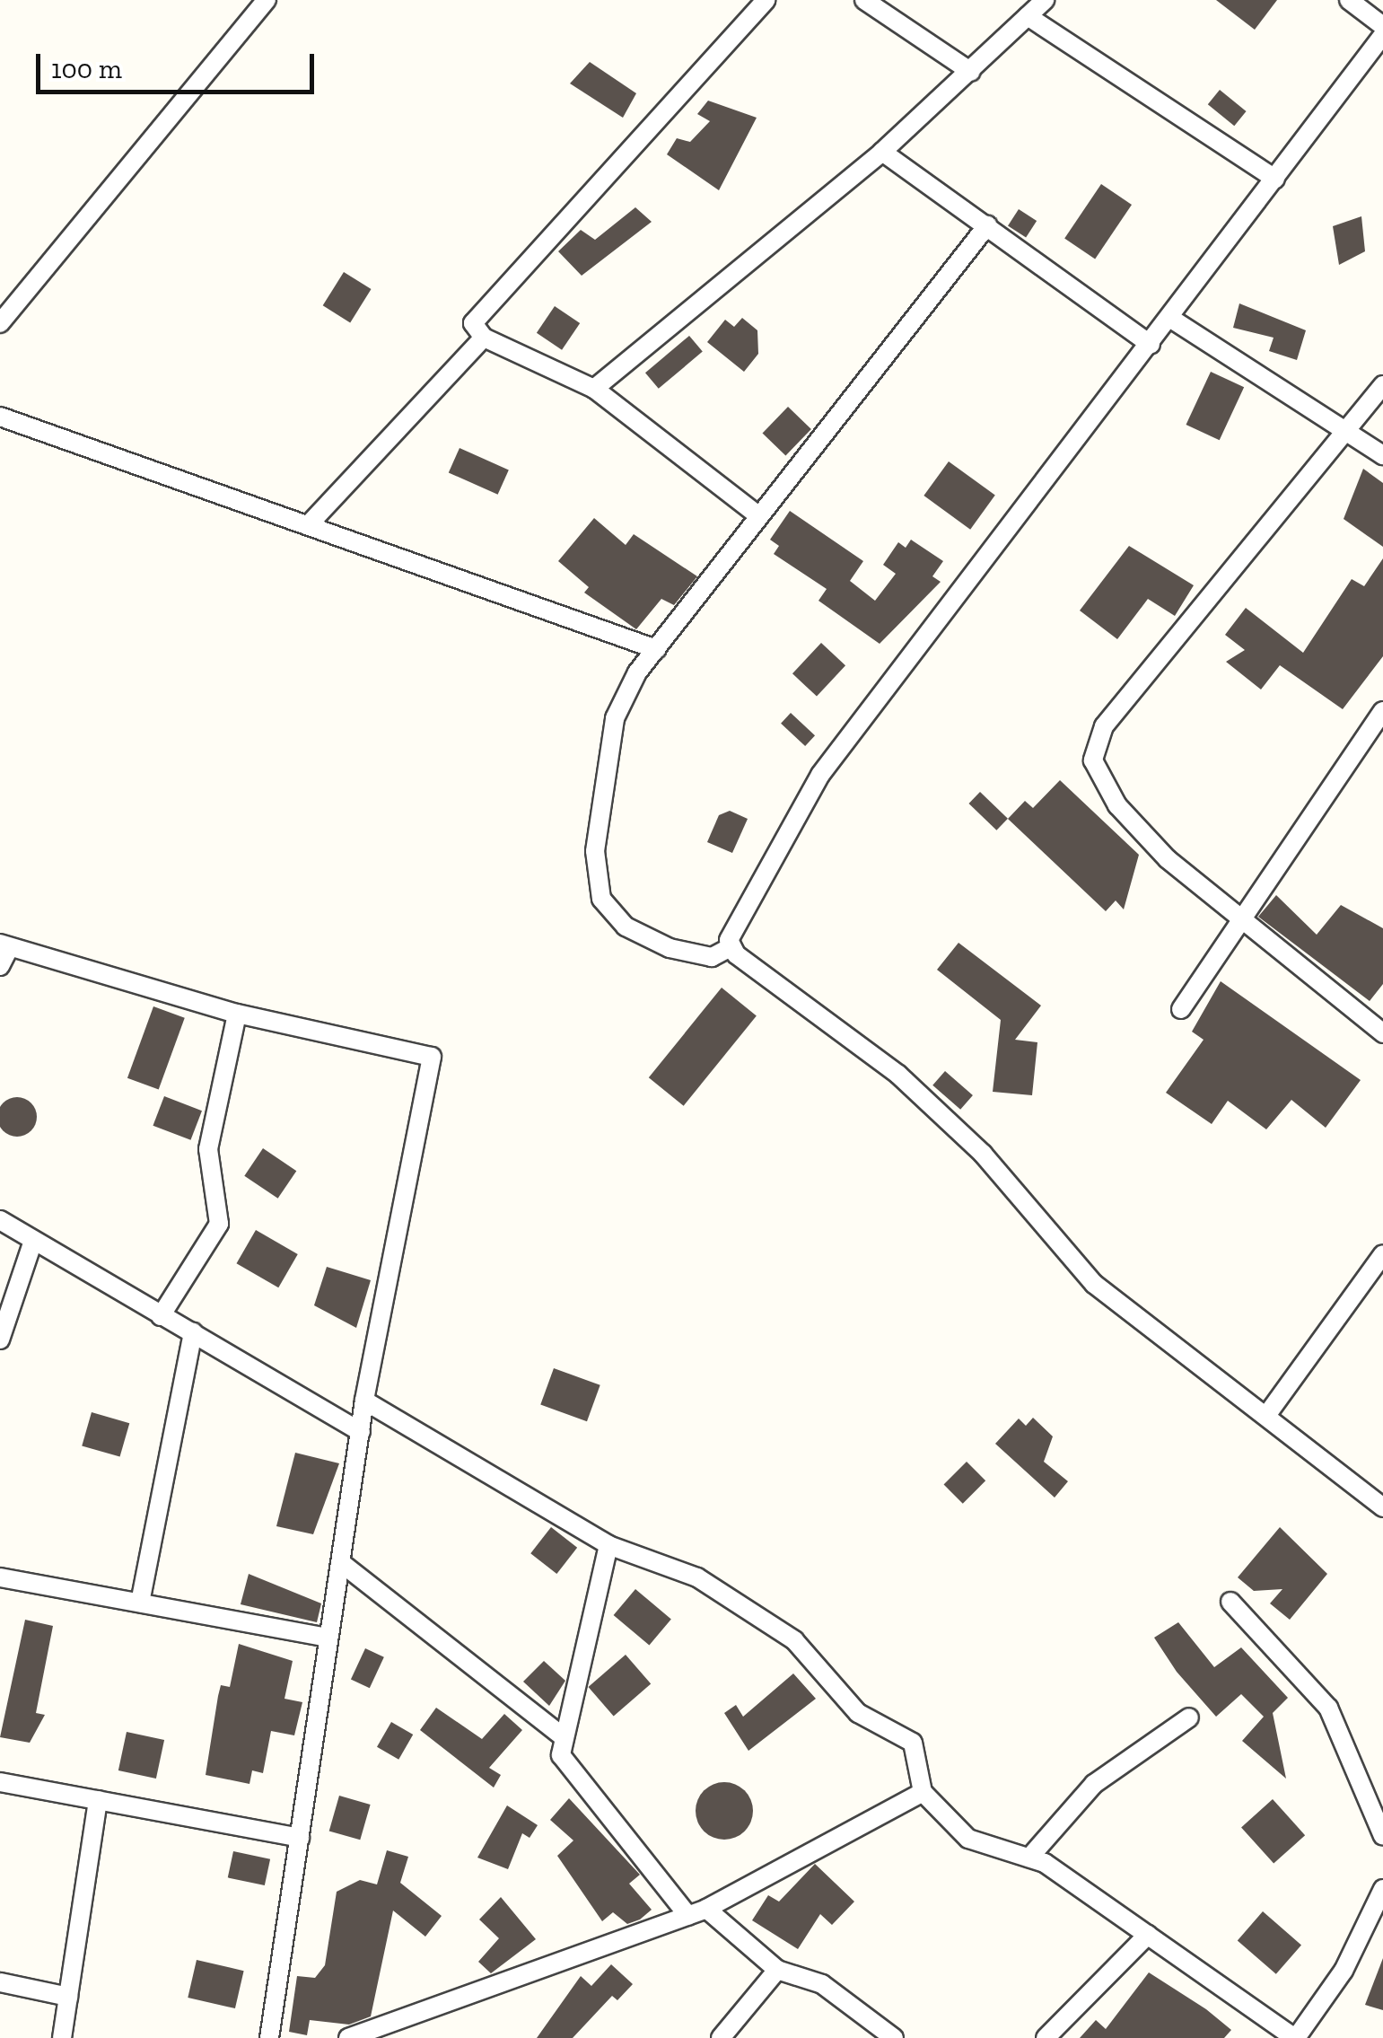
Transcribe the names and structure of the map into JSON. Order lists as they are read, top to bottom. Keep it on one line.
{"scale_bar":"100 m"}
